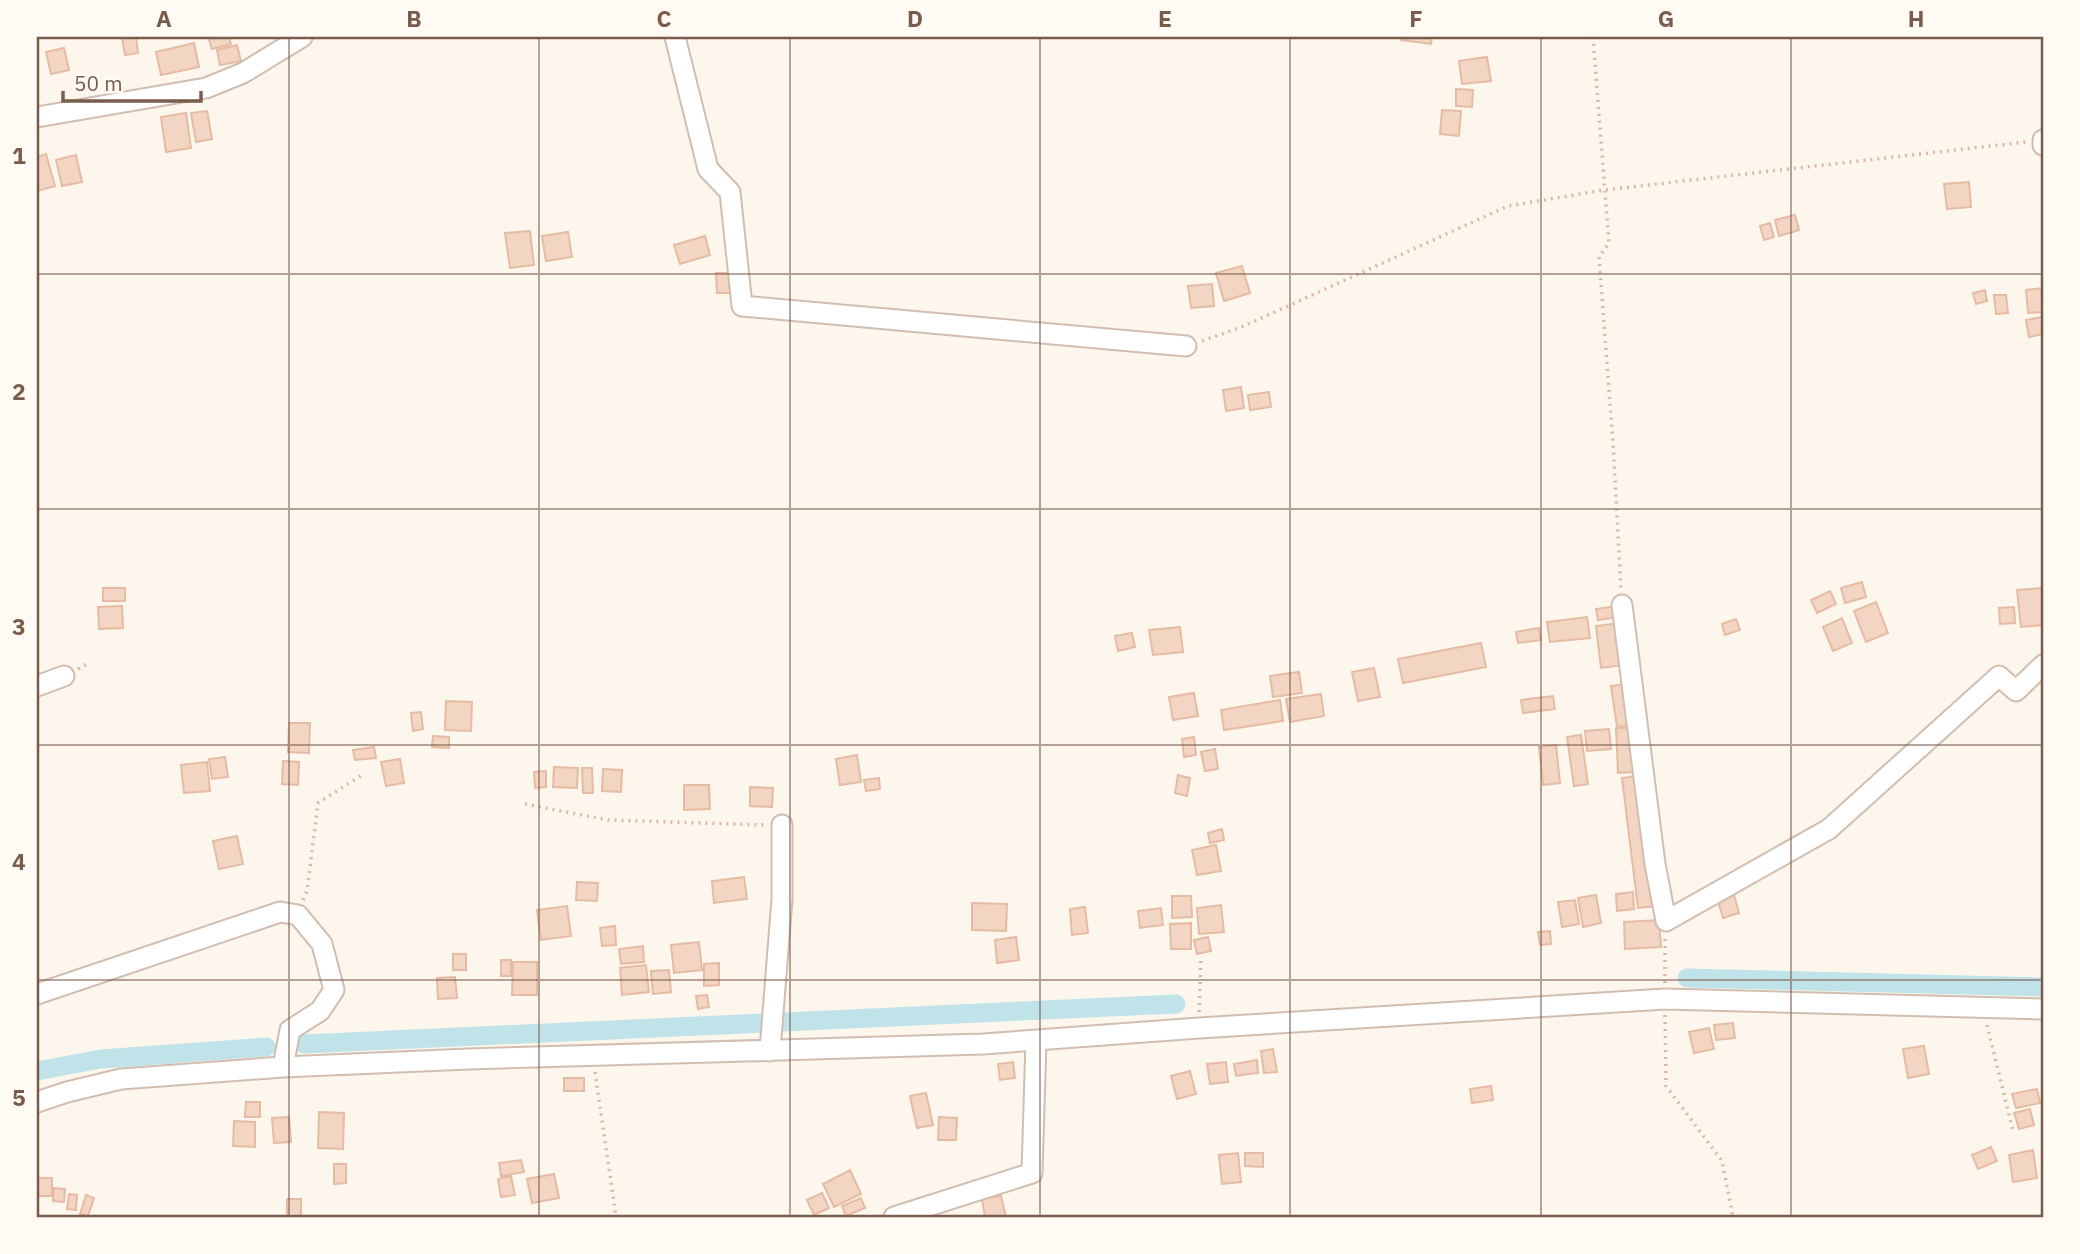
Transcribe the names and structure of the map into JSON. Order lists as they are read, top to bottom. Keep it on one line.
{"scale_bar":"50 m","grid":{"columns":["A","B","C","D","E","F","G","H"],"rows":["1","2","3","4","5"]}}
